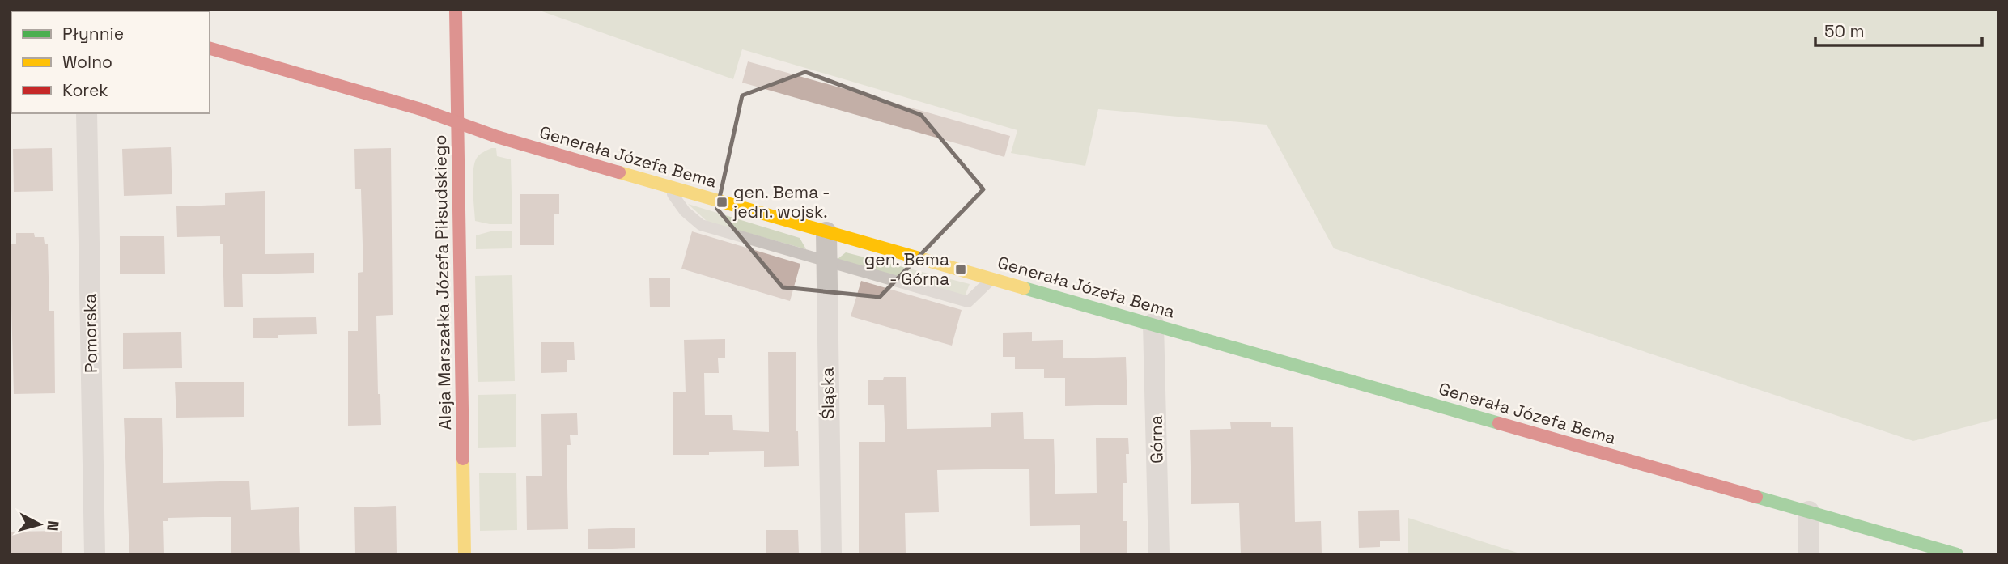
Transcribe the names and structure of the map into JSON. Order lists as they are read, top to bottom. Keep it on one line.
{"streets":{"street":["Generała Józefa Bema","Aleja Marszałka Józefa Piłsudskiego","Pomorska","Śląska","Górna"]},"crossings":[["Generała Józefa Bema","Aleja Marszałka Józefa Piłsudskiego"],["Generała Józefa Bema","Śląska"],["Generała Józefa Bema","Górna"]],"places":{"transit":["gen. Bema - jedn. wojsk.","gen. Bema - Górna"]},"legend":["Płynnie","Wolno","Korek"],"scale_bar":"50 m","north":"right"}
